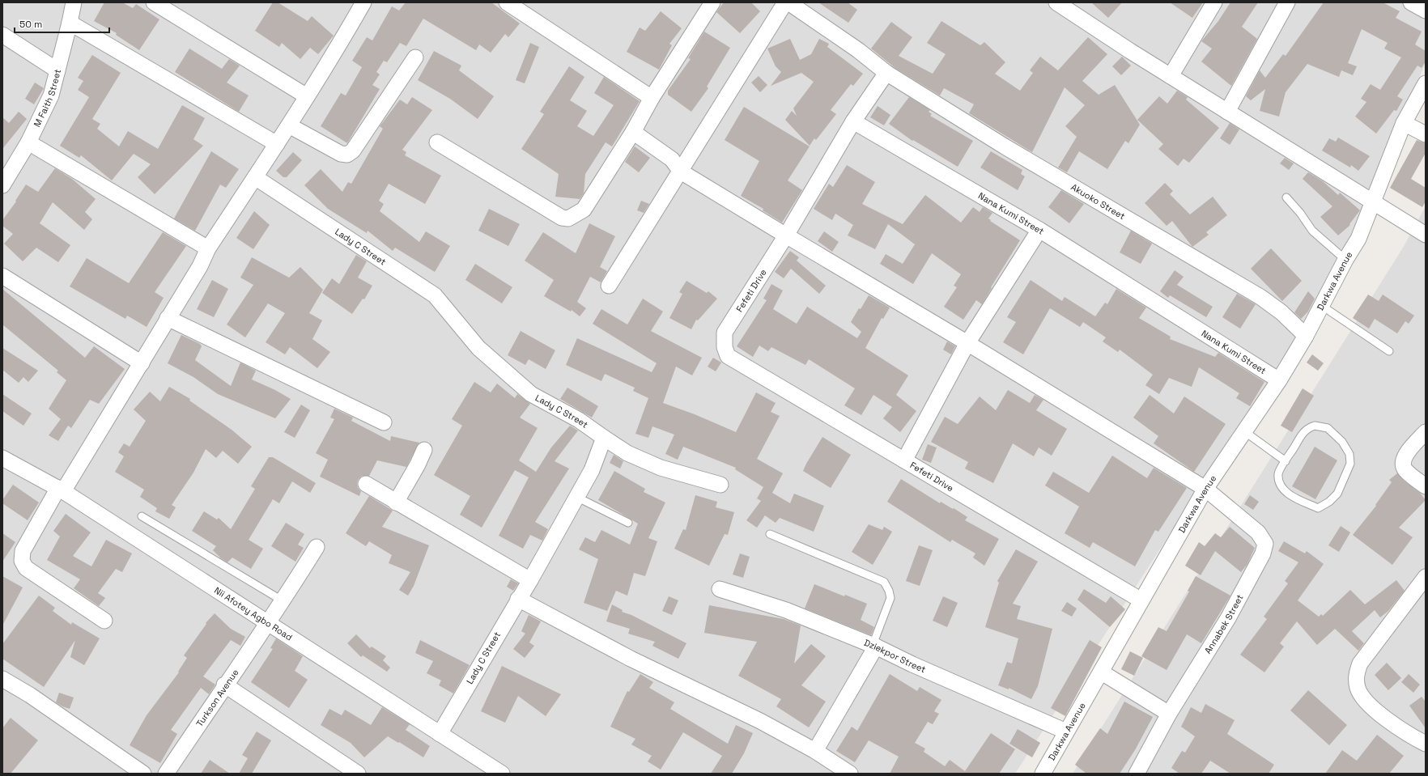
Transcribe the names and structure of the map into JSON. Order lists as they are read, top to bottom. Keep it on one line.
{"streets":{"street":["M Faith Street","Akuoko Street","Nana Kumi Street","Lady C Street","Darkwa Avenue","Fefeti Drive","Nii Afotey Agbo Road","Annabek Street","Dziekpor Street","Turkson Avenue"]},"crossings":[["Akuoko Street","Darkwa Avenue"],["Nana Kumi Street","Darkwa Avenue"],["Lady C Street","Nii Afotey Agbo Road"],["Darkwa Avenue","Fefeti Drive"],["Darkwa Avenue","Annabek Street"],["Darkwa Avenue","Dziekpor Street"],["Nii Afotey Agbo Road","Turkson Avenue"]],"scale_bar":"50 m"}
